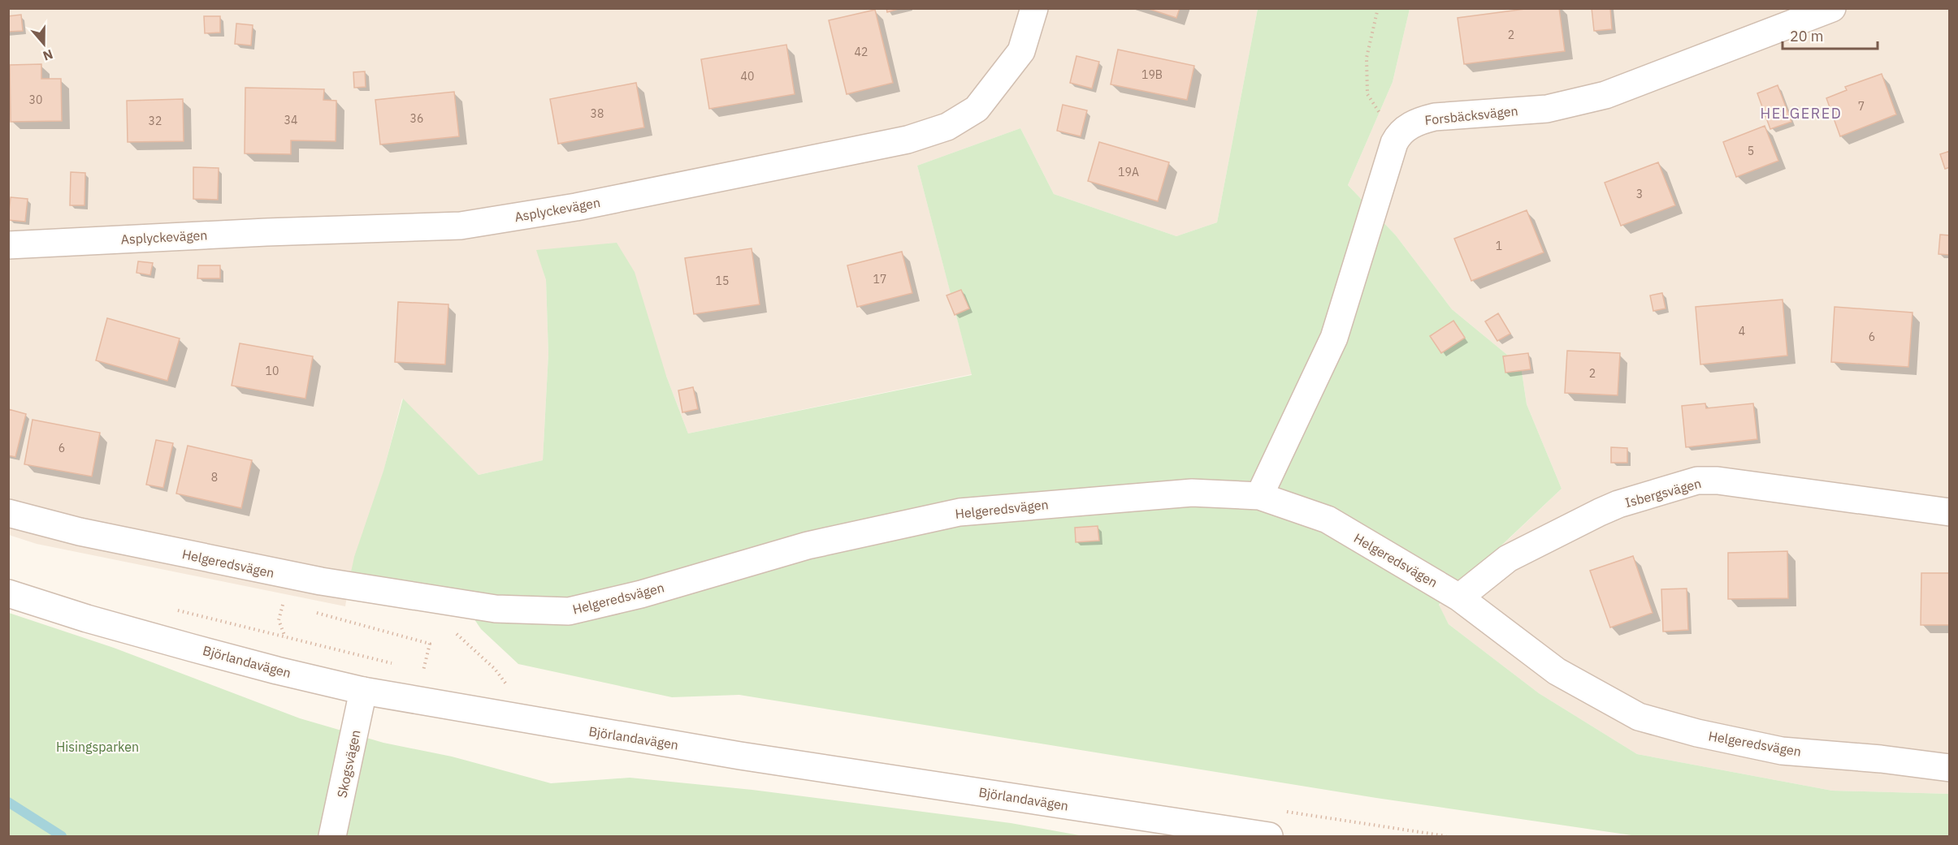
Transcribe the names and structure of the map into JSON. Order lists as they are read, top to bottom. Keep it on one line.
{"streets":{"street":["Forsbäcksvägen","Asplyckevägen","Isbergsvägen","Helgeredsvägen","Björlandavägen","Skogsvägen"]},"crossings":[["Isbergsvägen","Helgeredsvägen"],["Björlandavägen","Skogsvägen"]],"districts":["HELGERED"],"parks":["Hisingsparken"],"house_numbers":["2","42","19B","40","30","7","38","36","34","32","5","19A","3","1","17","15","4","6","10","2","6","8"],"scale_bar":"20 m","north":"bottom"}
